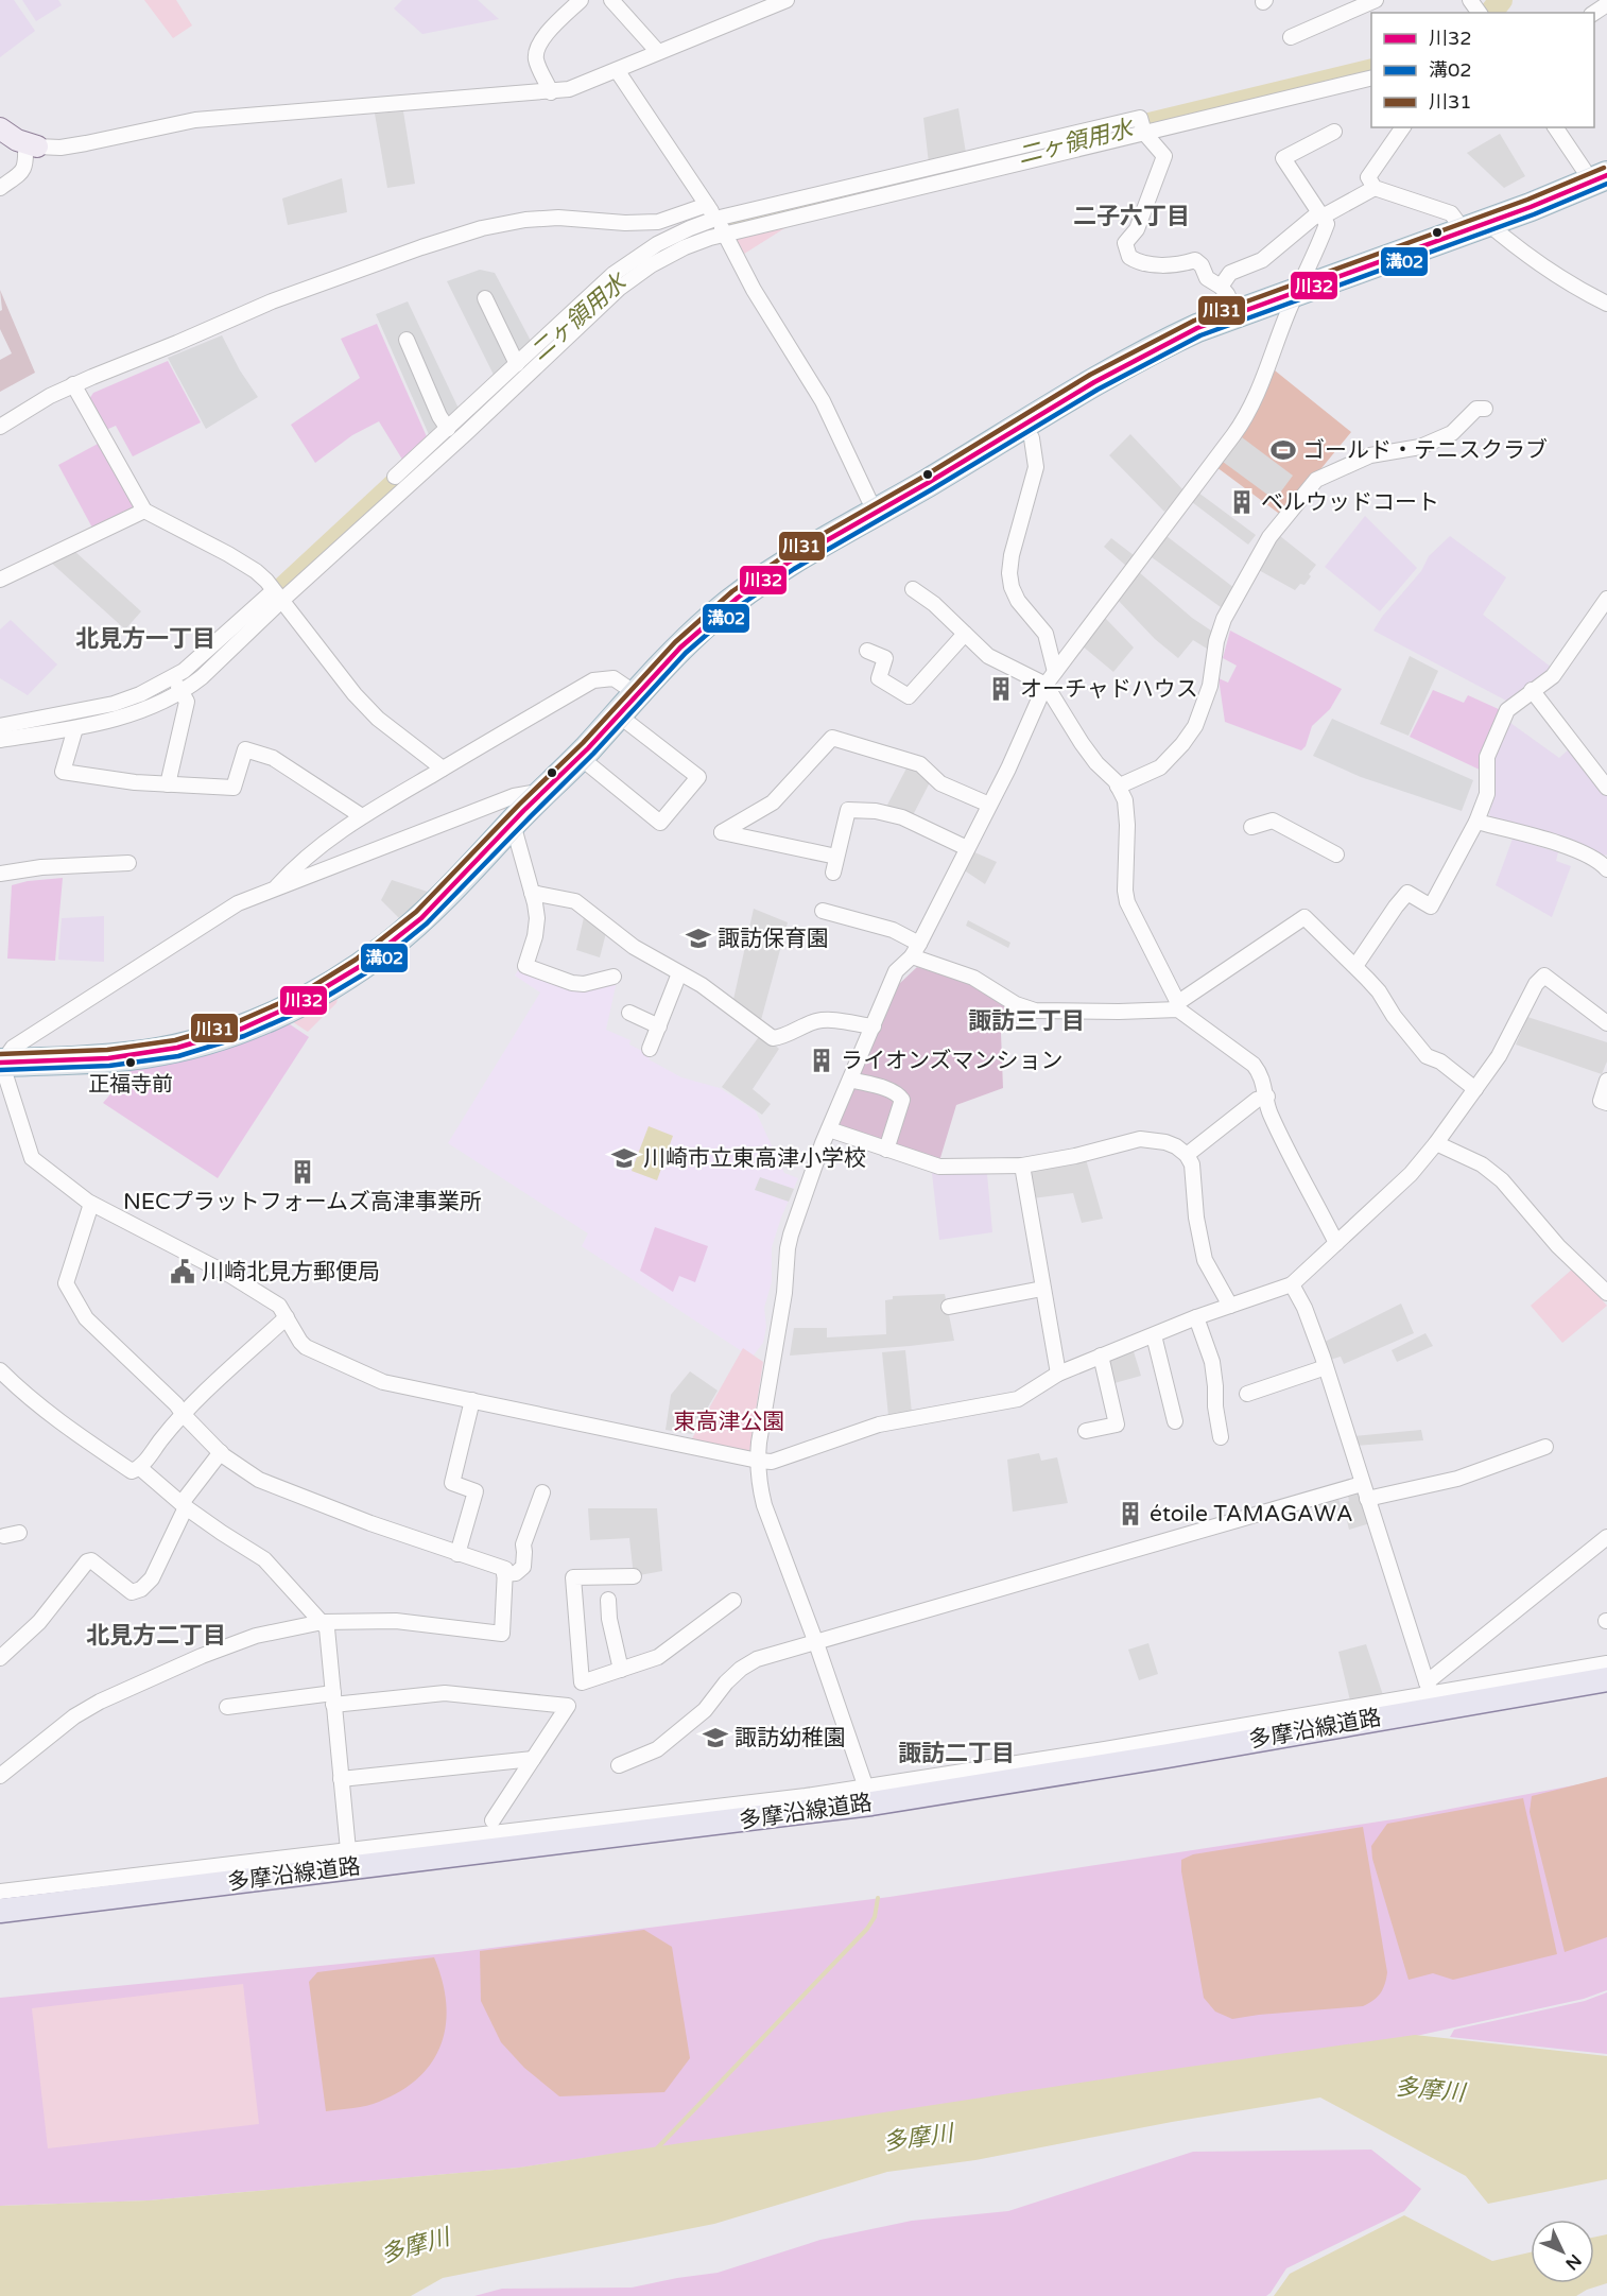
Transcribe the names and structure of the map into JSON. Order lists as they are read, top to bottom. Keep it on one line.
{"streets":{"main road":["多摩沿線道路"]},"districts":["二子六丁目","北見方一丁目","諏訪三丁目","北見方二丁目","諏訪二丁目"],"water":["二ヶ領用水","多摩川"],"parks":["東高津公園"],"places":{"sports":["ゴールド・テニスクラブ"],"building":["ベルウッドコート","オーチャドハウス","ライオンズマンション","NECプラットフォームズ高津事業所","étoile TAMAGAWA"],"school or university":["諏訪保育園","川崎市立東高津小学校","諏訪幼稚園"],"other":["正福寺前"],"public building":["川崎北見方郵便局"]},"lines":["transit line 川31","transit line 川32","transit line 溝02"],"legend":["川32","溝02","川31"],"north":"bottom right"}
